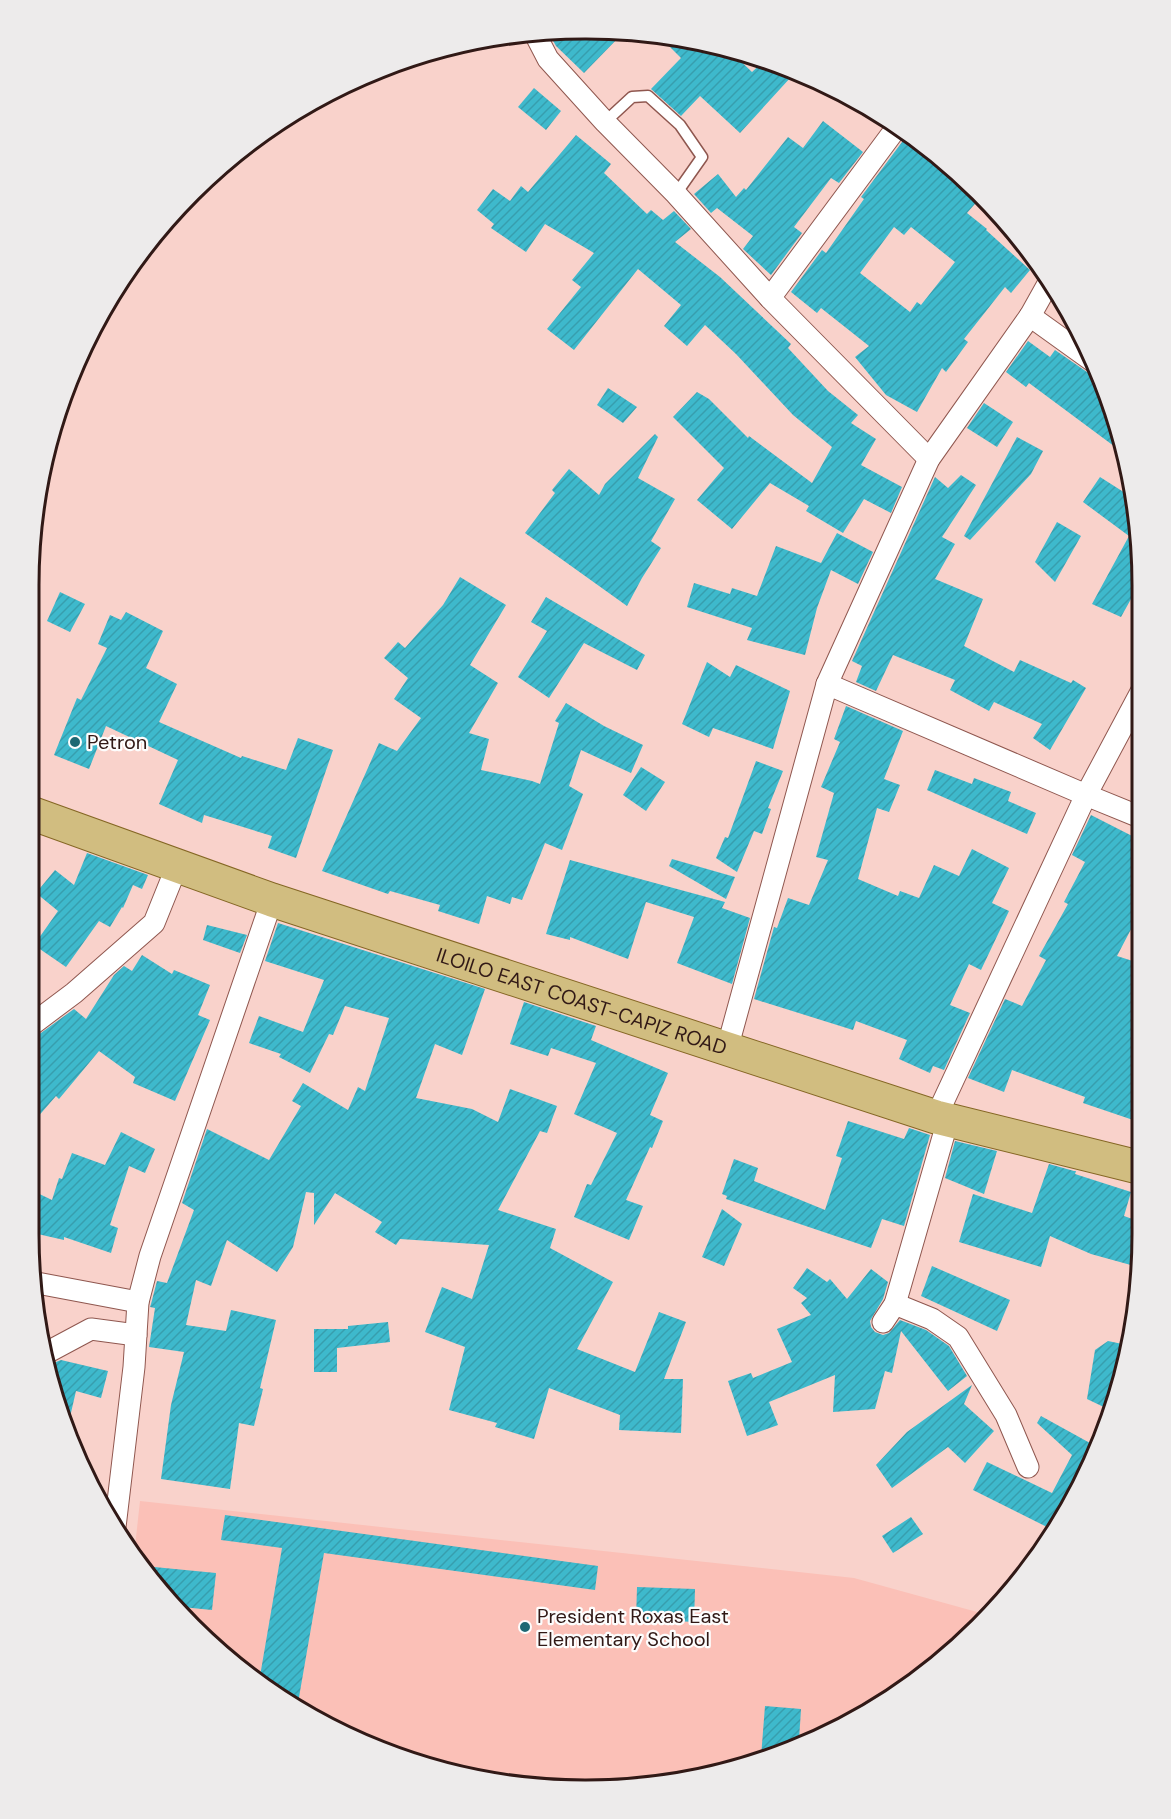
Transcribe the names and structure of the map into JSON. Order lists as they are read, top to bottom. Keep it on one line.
{"streets":{"main road":["ILOILO EAST COAST-CAPIZ ROAD"]},"places":["Petron","President Roxas East Elementary School"]}
